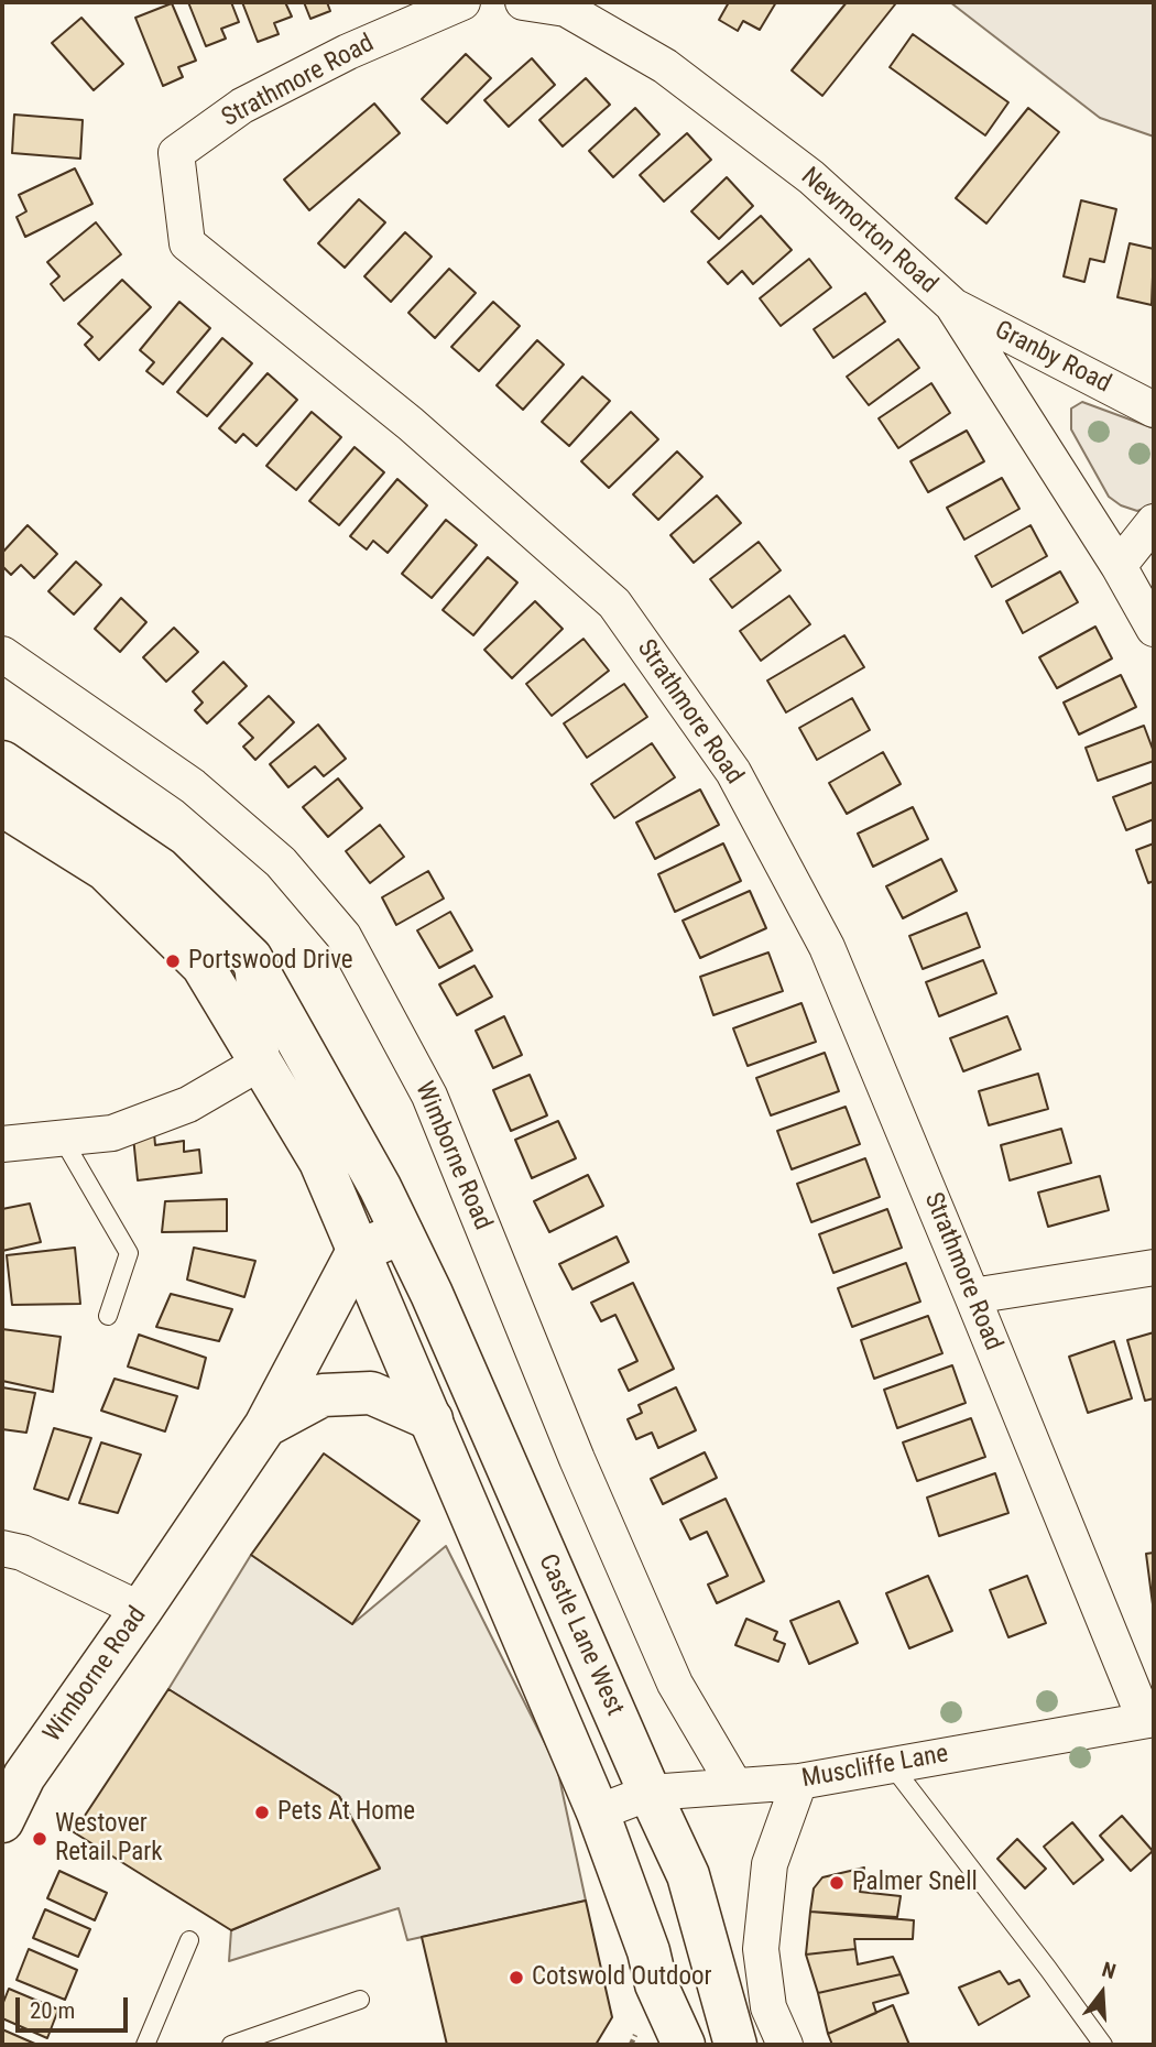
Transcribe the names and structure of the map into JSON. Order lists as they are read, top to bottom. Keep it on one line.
{"streets":{"main road":["Wimborne Road","Castle Lane West"],"street":["Strathmore Road","Newmorton Road","Granby Road","Muscliffe Lane"]},"crossings":[["Strathmore Road","Muscliffe Lane"],["Newmorton Road","Granby Road"],["Wimborne Road","Castle Lane West"],["Wimborne Road","Muscliffe Lane"],["Castle Lane West","Muscliffe Lane"]],"places":["Portswood Drive","Pets At Home","Westover Retail Park","Palmer Snell","Cotswold Outdoor"],"scale_bar":"20 m","north":"top"}
